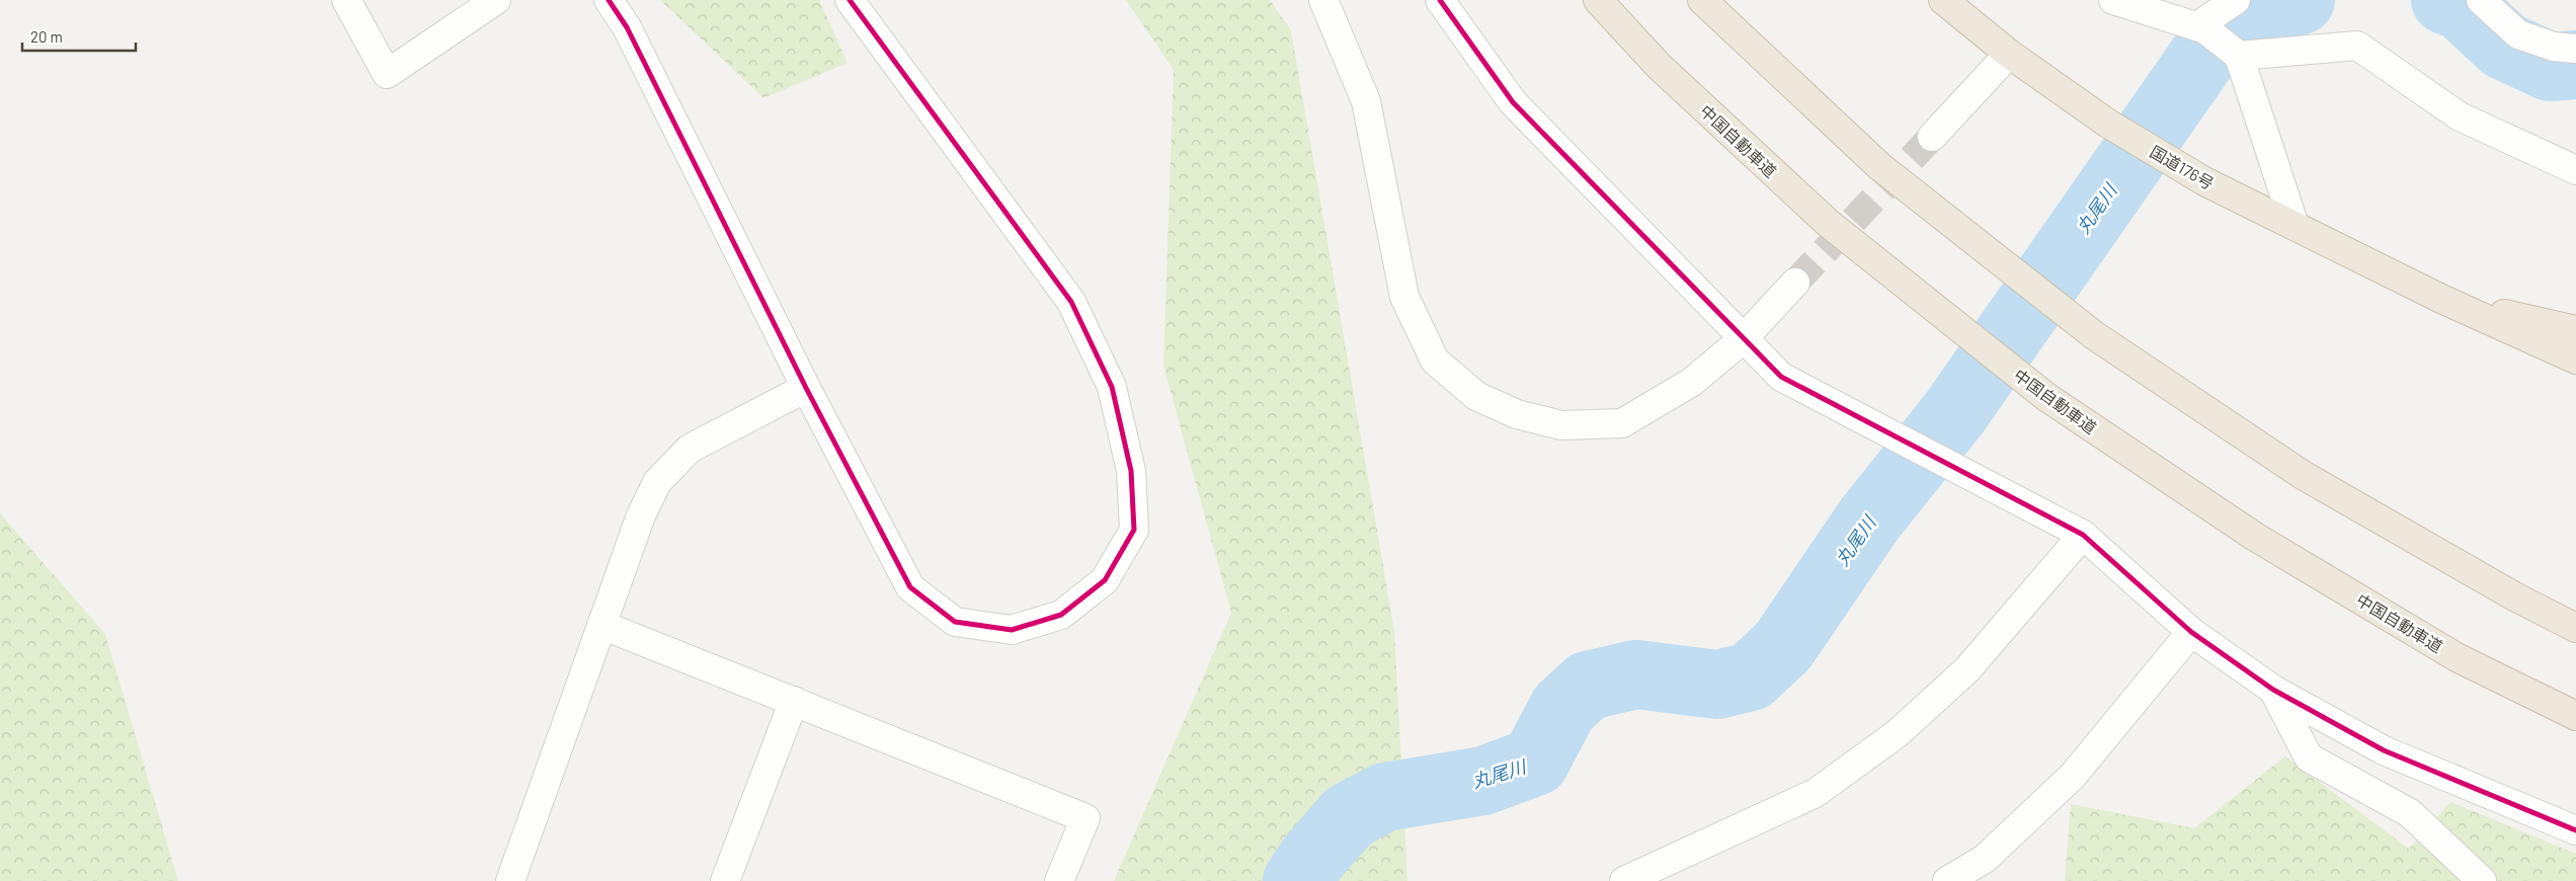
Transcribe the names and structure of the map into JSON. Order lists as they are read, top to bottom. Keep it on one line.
{"streets":{"highway":["中国自動車道","国道176号"]},"water":["丸尾川"],"scale_bar":"20 m"}
